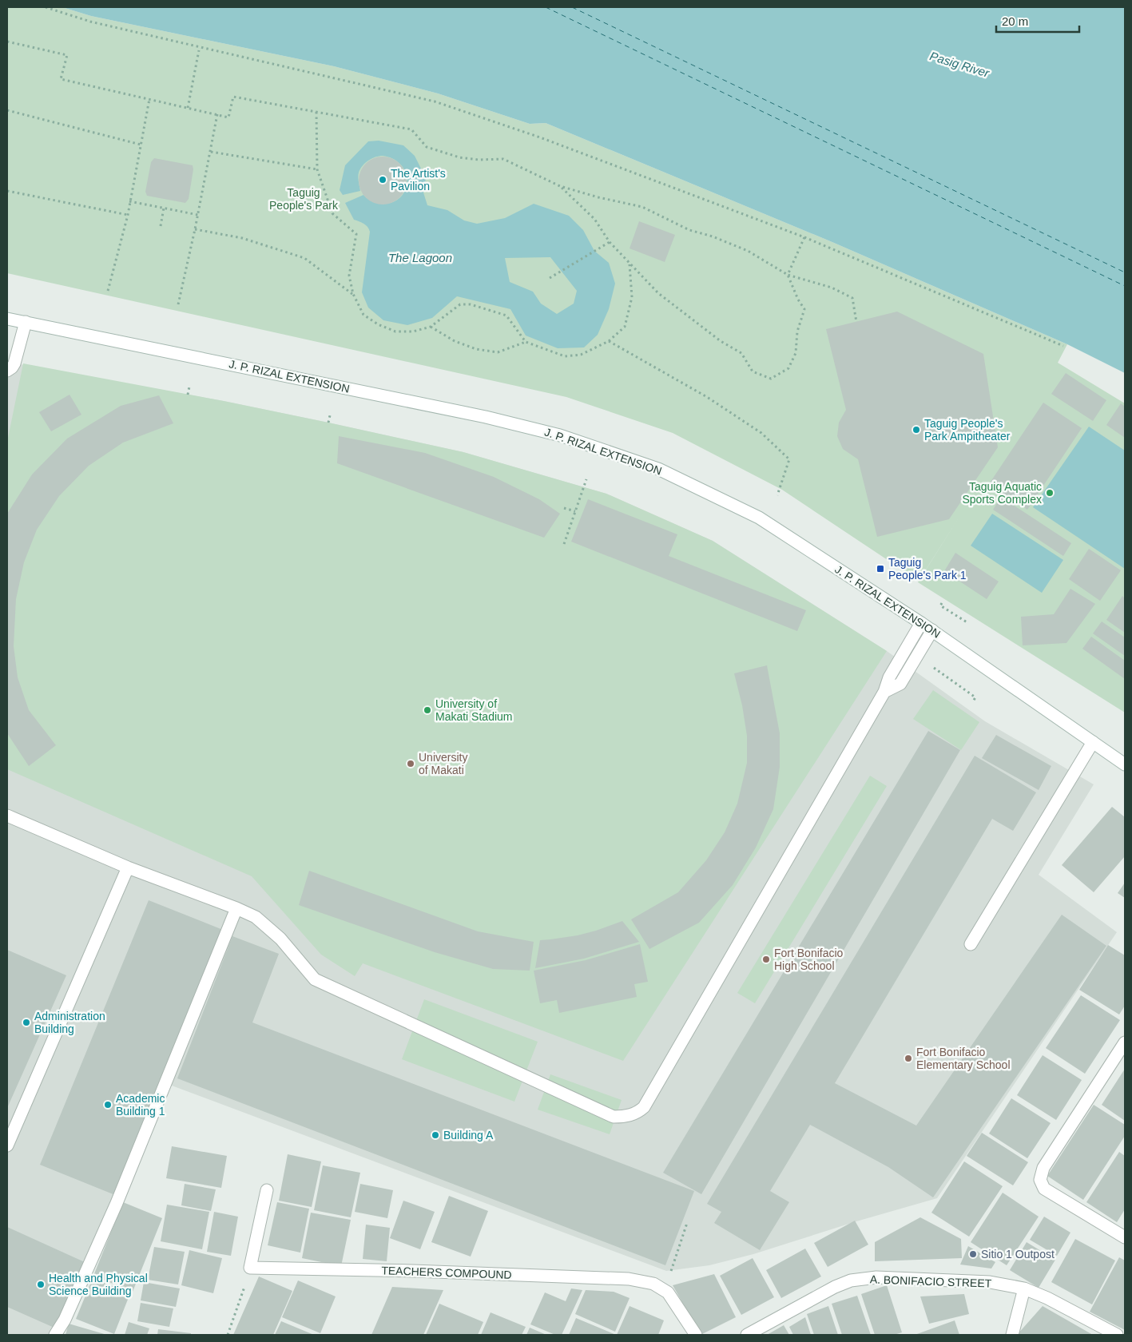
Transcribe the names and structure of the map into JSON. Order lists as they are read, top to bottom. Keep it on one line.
{"streets":{"street":["J. P. RIZAL EXTENSION","TEACHERS COMPOUND","A. BONIFACIO STREET"]},"water":["Pasig River","The Lagoon"],"parks":["Taguig People's Park"],"places":{"other":["The Artist's Pavilion","Taguig People's Park Ampitheater","Taguig Aquatic Sports Complex","University of Makati Stadium","University of Makati","Fort Bonifacio High School","Administration Building","Fort Bonifacio Elementary School","Academic Building 1","Building A","Sitio 1 Outpost","Health and Physical Science Building"],"transit":["Taguig People's Park 1"]},"scale_bar":"20 m"}
